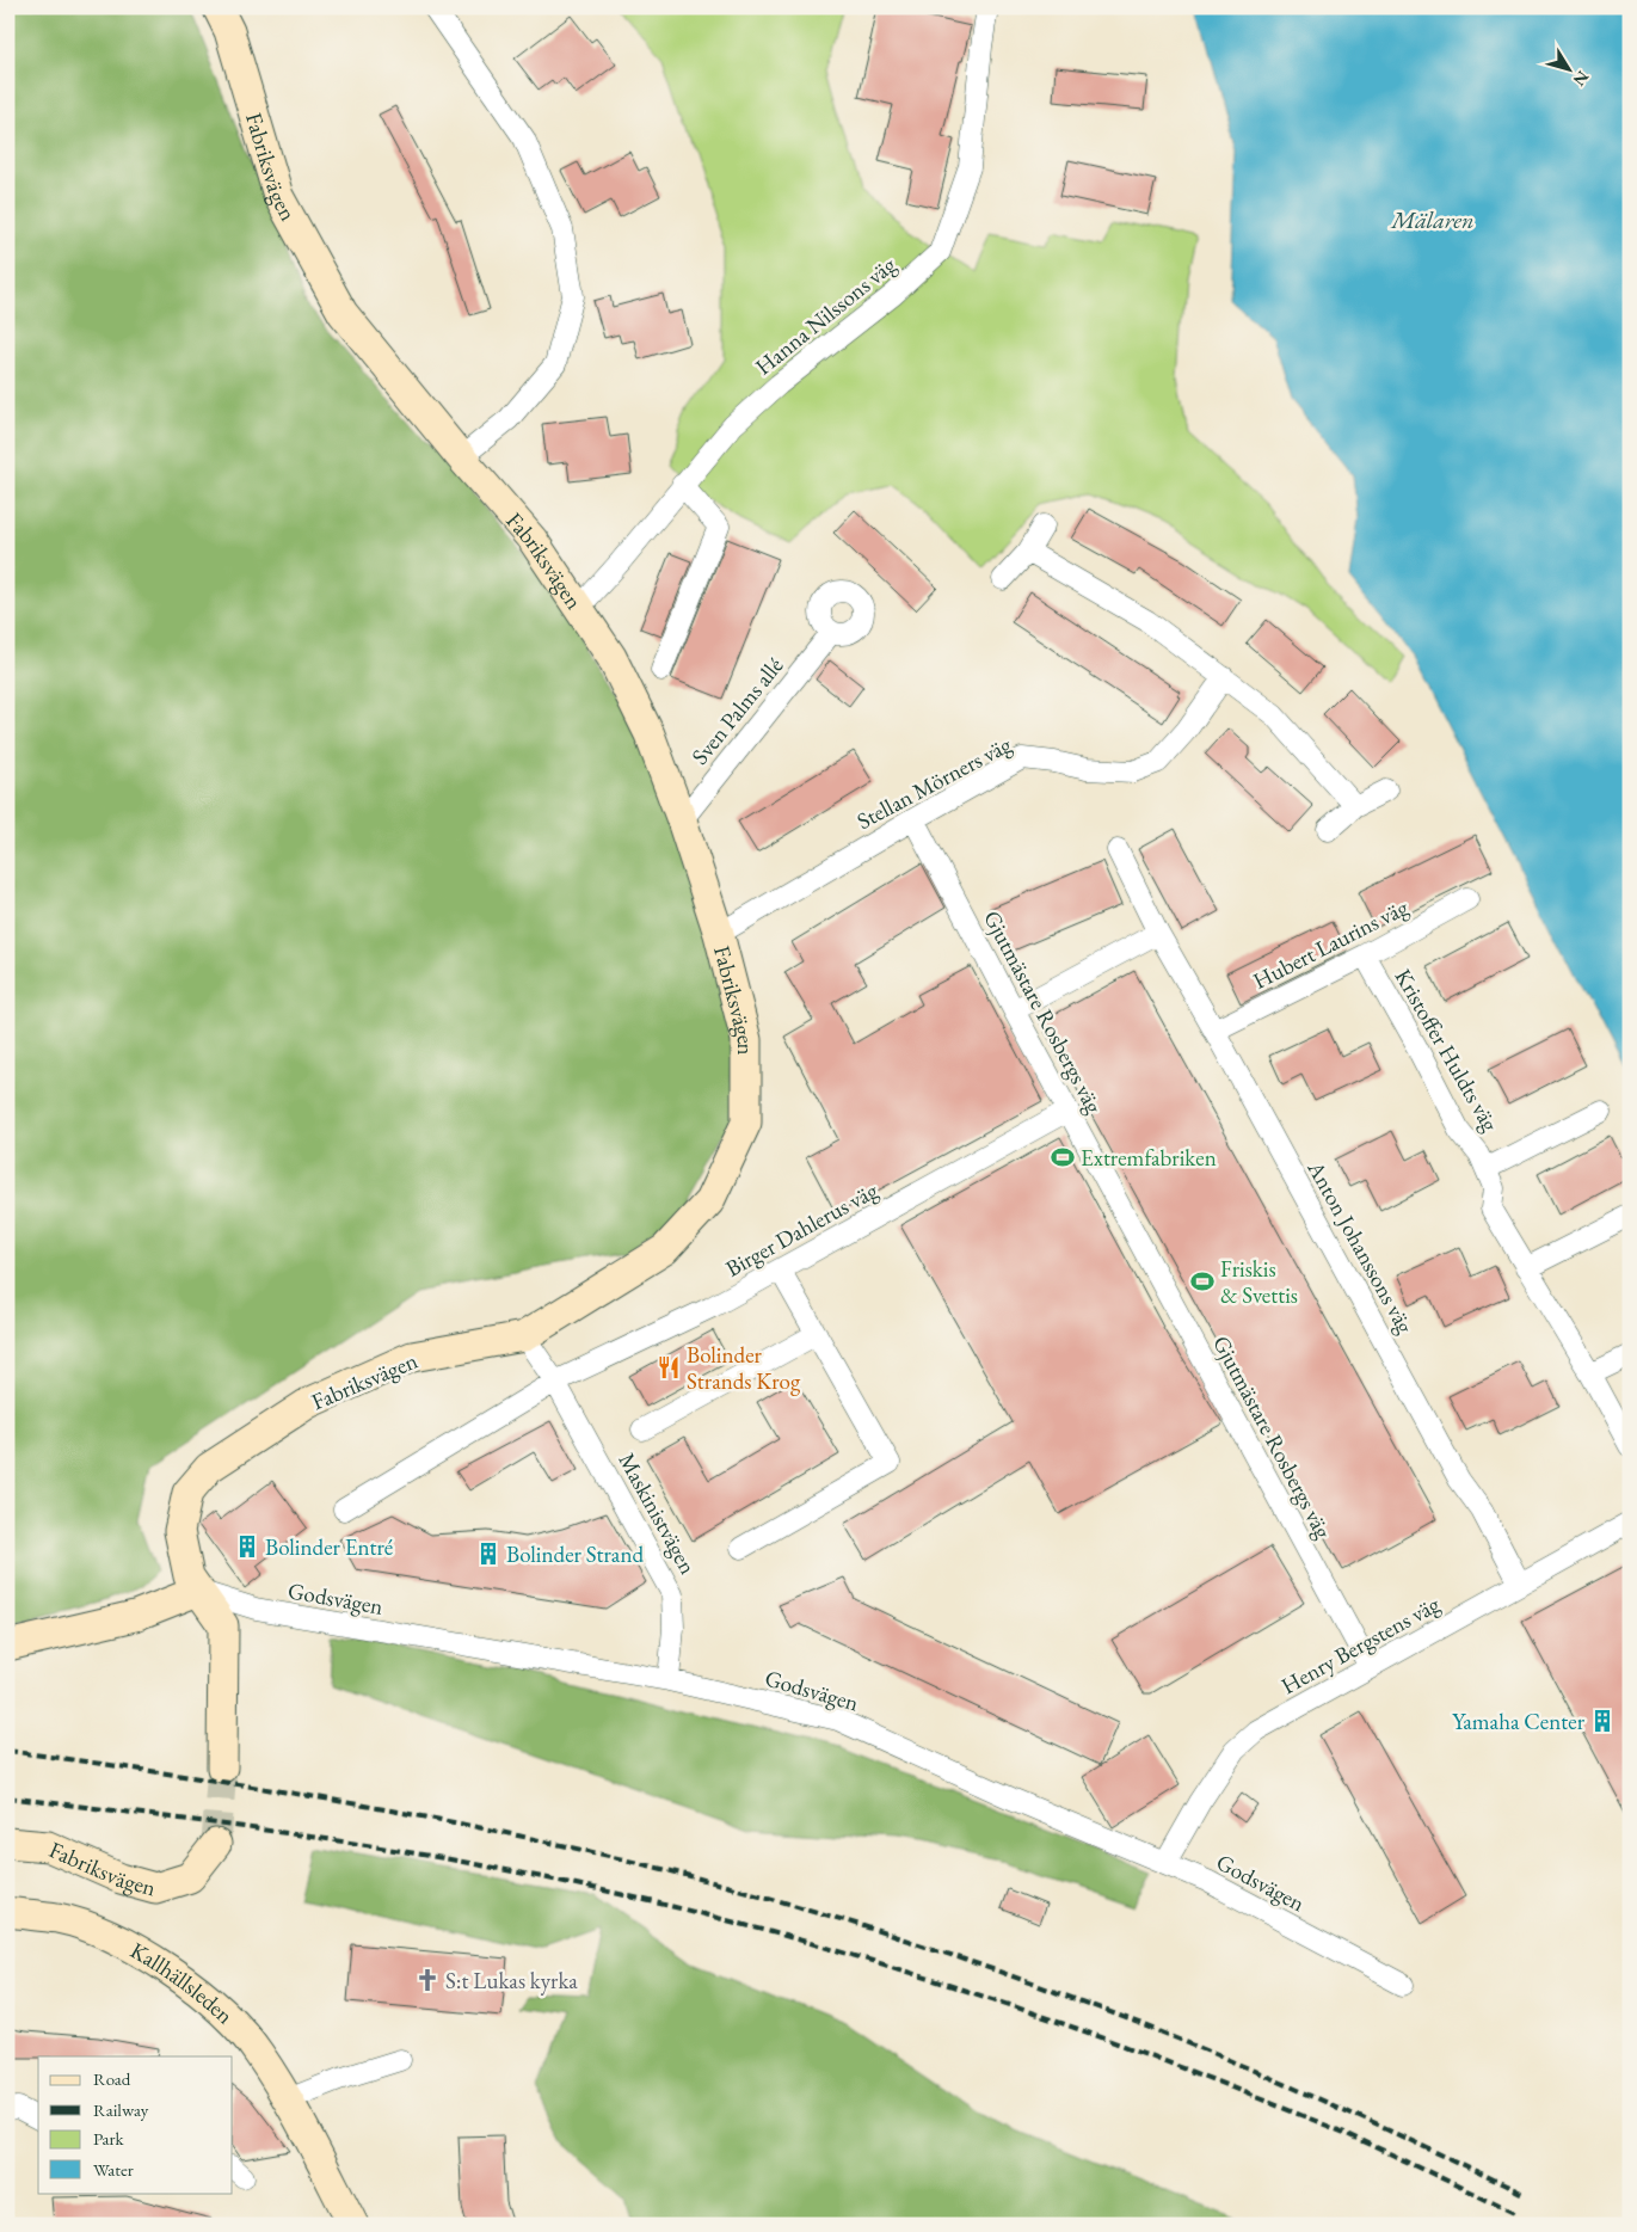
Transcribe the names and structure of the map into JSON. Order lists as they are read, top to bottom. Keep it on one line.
{"streets":{"street":["Fabriksvägen","Hanna Nilssons väg","Sven Palms allé","Stellan Mörners väg","Hubert Laurins väg","Gjutmästare Rosbergs väg","Kristoffer Huldts väg","Birger Dahlerus väg","Anton Johanssons väg","Maskinistvägen","Godsvägen","Henry Bergstens väg","Kallhällsleden"]},"crossings":[["Fabriksvägen","Hanna Nilssons väg"],["Fabriksvägen","Sven Palms allé"],["Fabriksvägen","Stellan Mörners väg"],["Fabriksvägen","Godsvägen"],["Stellan Mörners väg","Gjutmästare Rosbergs väg"],["Hubert Laurins väg","Kristoffer Huldts väg"],["Hubert Laurins väg","Anton Johanssons väg"],["Gjutmästare Rosbergs väg","Birger Dahlerus väg"],["Gjutmästare Rosbergs väg","Henry Bergstens väg"],["Birger Dahlerus väg","Maskinistvägen"],["Anton Johanssons väg","Henry Bergstens väg"],["Maskinistvägen","Godsvägen"],["Godsvägen","Henry Bergstens väg"]],"water":["Mälaren"],"places":{"sports":["Extremfabriken","Friskis & Svettis"],"restaurant":["Bolinder Strands Krog"],"building":["Bolinder Entré","Bolinder Strand","Yamaha Center"],"church":["S:t Lukas kyrka"]},"legend":["Road","Railway","Park","Water"],"north":"bottom right"}
